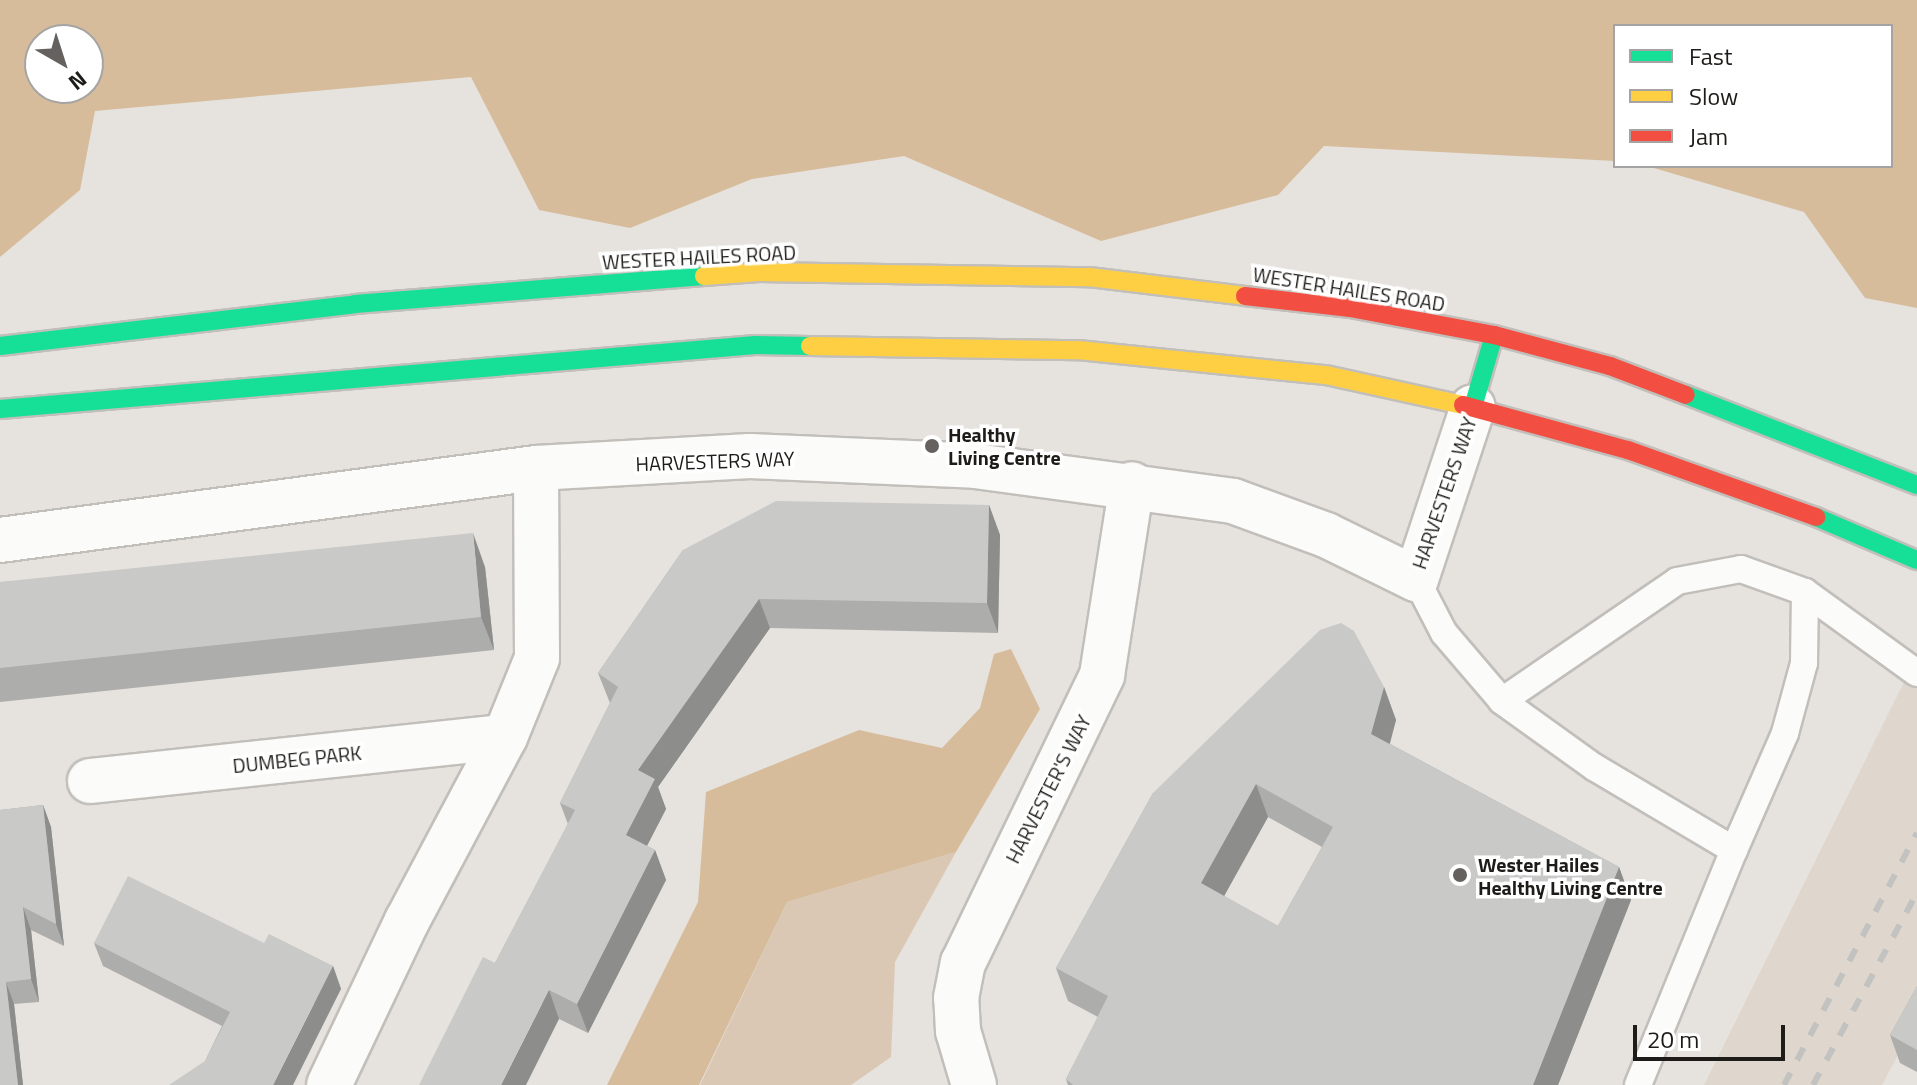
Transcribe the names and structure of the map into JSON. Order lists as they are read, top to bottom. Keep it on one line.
{"streets":{"main road":["WESTER HAILES ROAD"],"street":["HARVESTERS WAY","DUMBEG PARK","HARVESTER'S WAY"]},"crossings":[["HARVESTERS WAY","HARVESTER'S WAY"]],"places":["Healthy Living Centre","Wester Hailes Healthy Living Centre"],"legend":["Fast","Slow","Jam"],"scale_bar":"20 m","north":"bottom right"}
